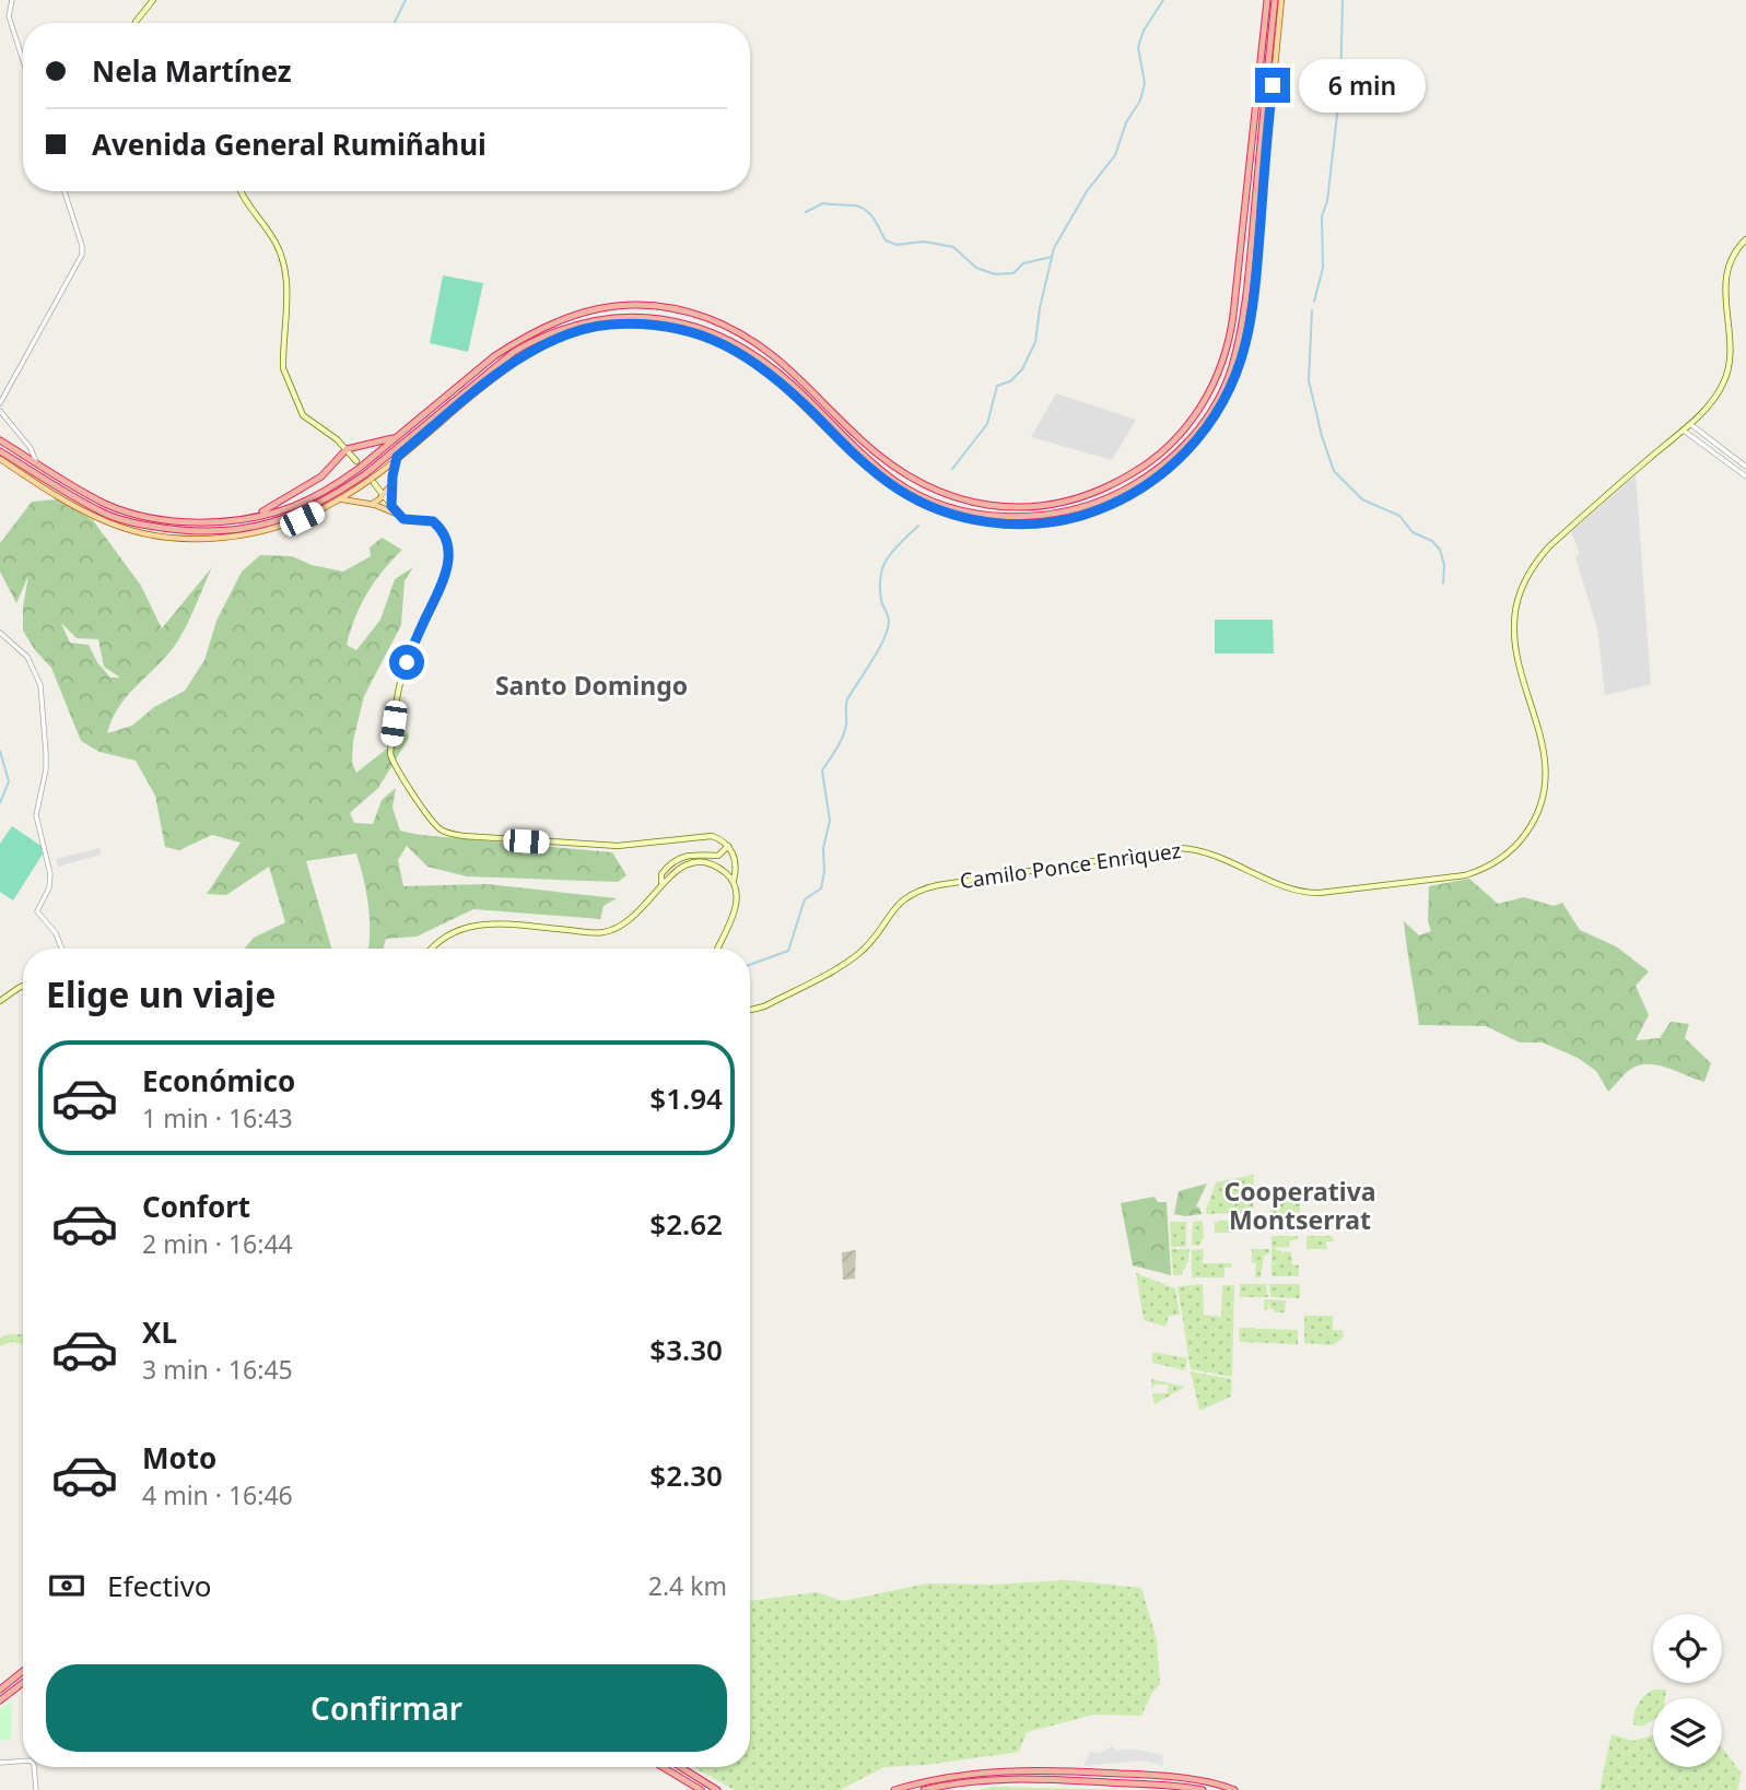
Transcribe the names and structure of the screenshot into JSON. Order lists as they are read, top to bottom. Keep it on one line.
{"streets":{"main road":["Camilo Ponce Enrìquez"]},"districts":["Santo Domingo","Cooperativa Montserrat"],"page":{"banner":["Nela Martínez","Avenida General Rumiñahui"],"bubble":"6 min","heading":"Elige un viaje","list":[{"name":"Económico","note":"1 min · 16:43","value":"$1.94"},{"name":"Confort","note":"2 min · 16:44","value":"$2.62"},{"name":"XL","note":"3 min · 16:45","value":"$3.30"},{"name":"Moto","note":"4 min · 16:46","value":"$2.30"}],"pay":["Efectivo","2.4 km"],"buttons":"Confirmar"}}
